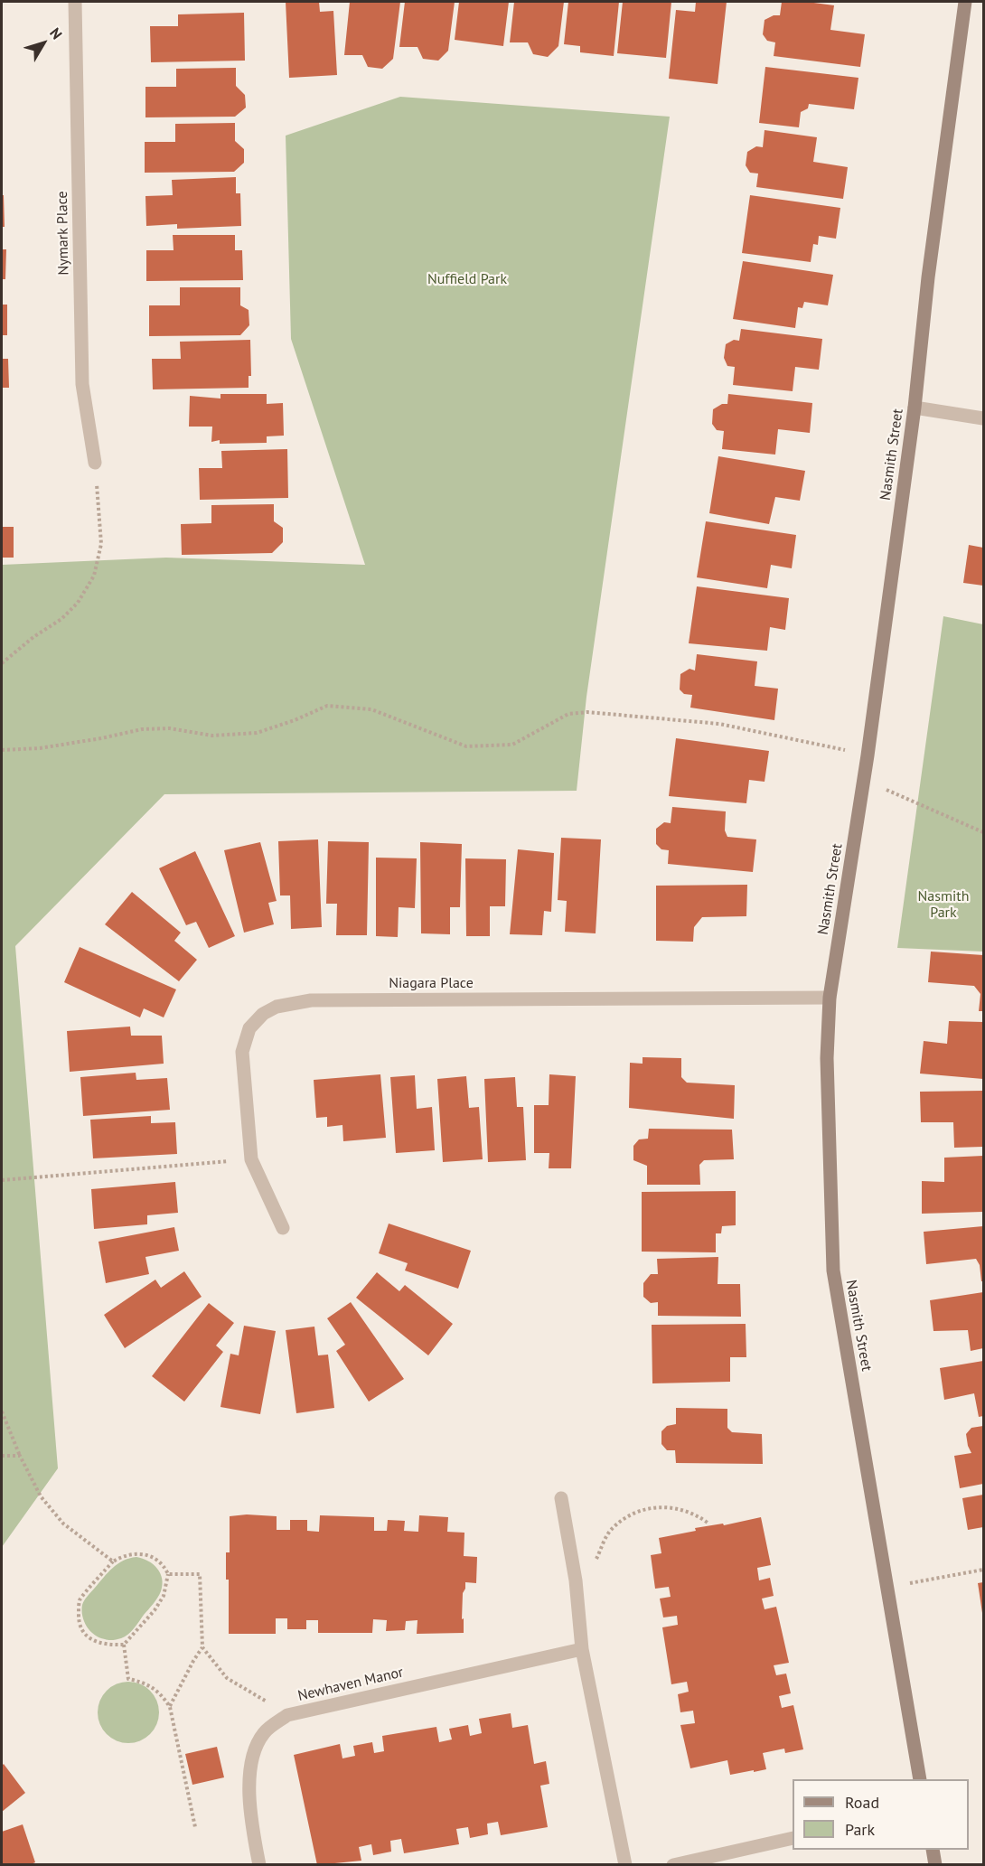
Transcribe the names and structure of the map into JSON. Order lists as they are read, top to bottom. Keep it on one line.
{"streets":{"street":["Nymark Place","Nasmith Street","Niagara Place","Newhaven Manor"]},"crossings":[["Nasmith Street","Niagara Place"]],"parks":["Nuffield Park","Nasmith Park"],"legend":["Road","Park"],"north":"top right"}
